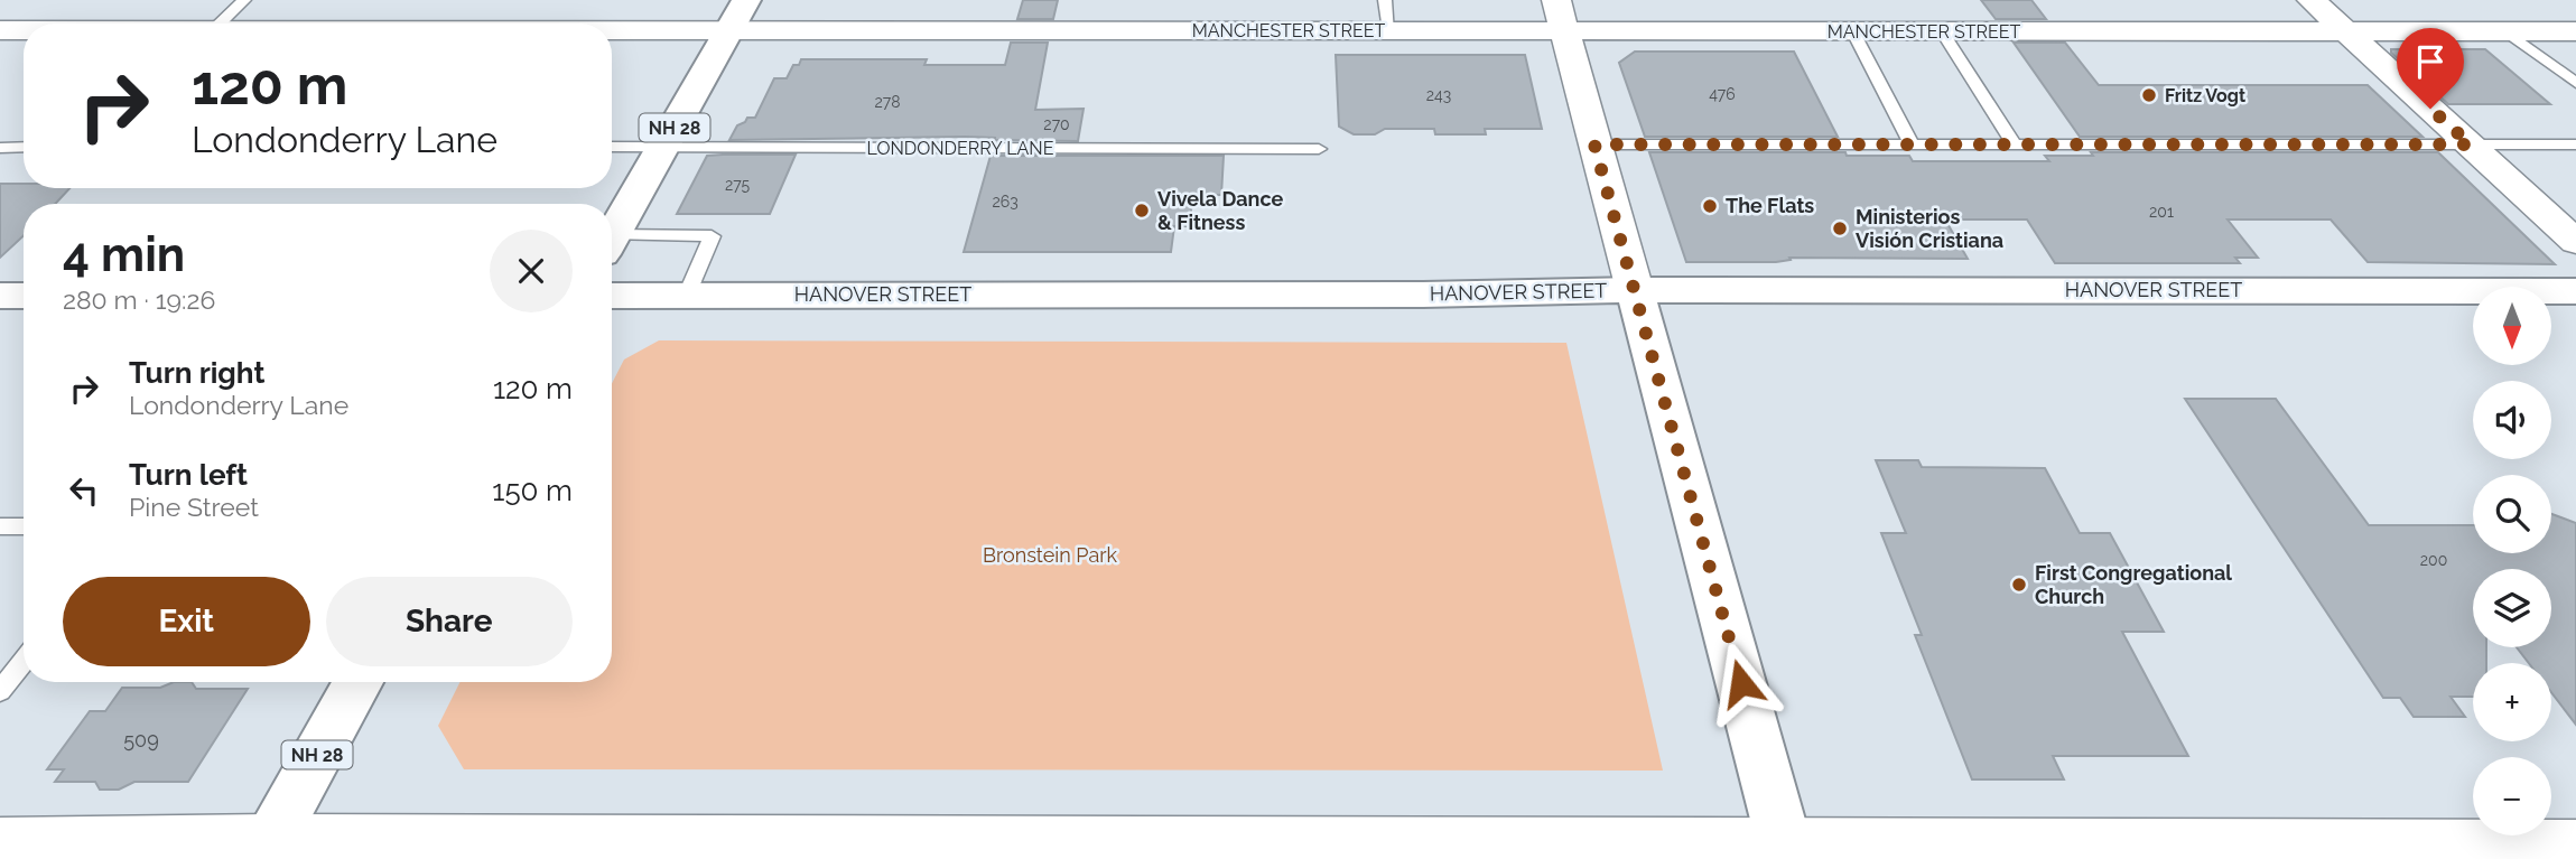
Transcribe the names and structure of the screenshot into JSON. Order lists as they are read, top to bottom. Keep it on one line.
{"streets":{"street":["MANCHESTER STREET","NH 28","HANOVER STREET"],"lane":["LONDONDERRY LANE"]},"crossings":[["MANCHESTER STREET","NH 28"],["NH 28","LONDONDERRY LANE"]],"parks":["Bronstein Park"],"places":["Fritz Vogt","The Flats","Vivela Dance & Fitness","Ministerios Visión Cristiana","First Congregational Church"],"house_numbers":["476","243","278","270","275","263","201","200","509"],"north":"bottom","page":{"turn":["120 m","Londonderry Lane"],"heading":["4 min","280 m · 19:26"],"map_buttons":["+","−"],"list":[{"name":"Turn right","note":"Londonderry Lane","value":"120 m"},{"name":"Turn left","note":"Pine Street","value":"150 m"}],"buttons":["Exit","Share"]}}
